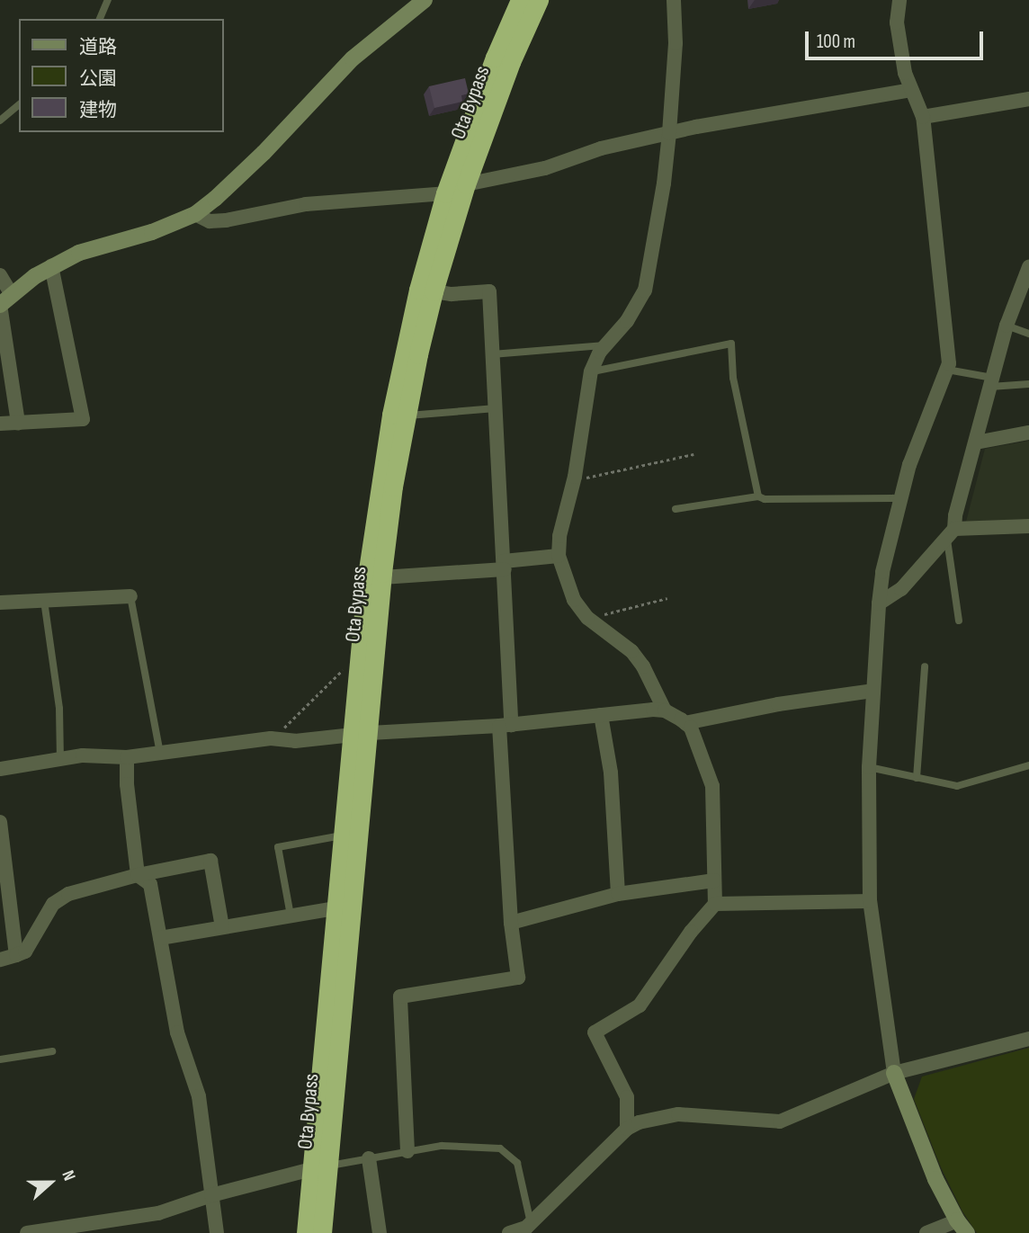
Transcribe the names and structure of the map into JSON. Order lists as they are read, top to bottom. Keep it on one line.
{"streets":{"highway":["Ota Bypass"]},"legend":["道路","公園","建物"],"scale_bar":"100 m","north":"right"}
